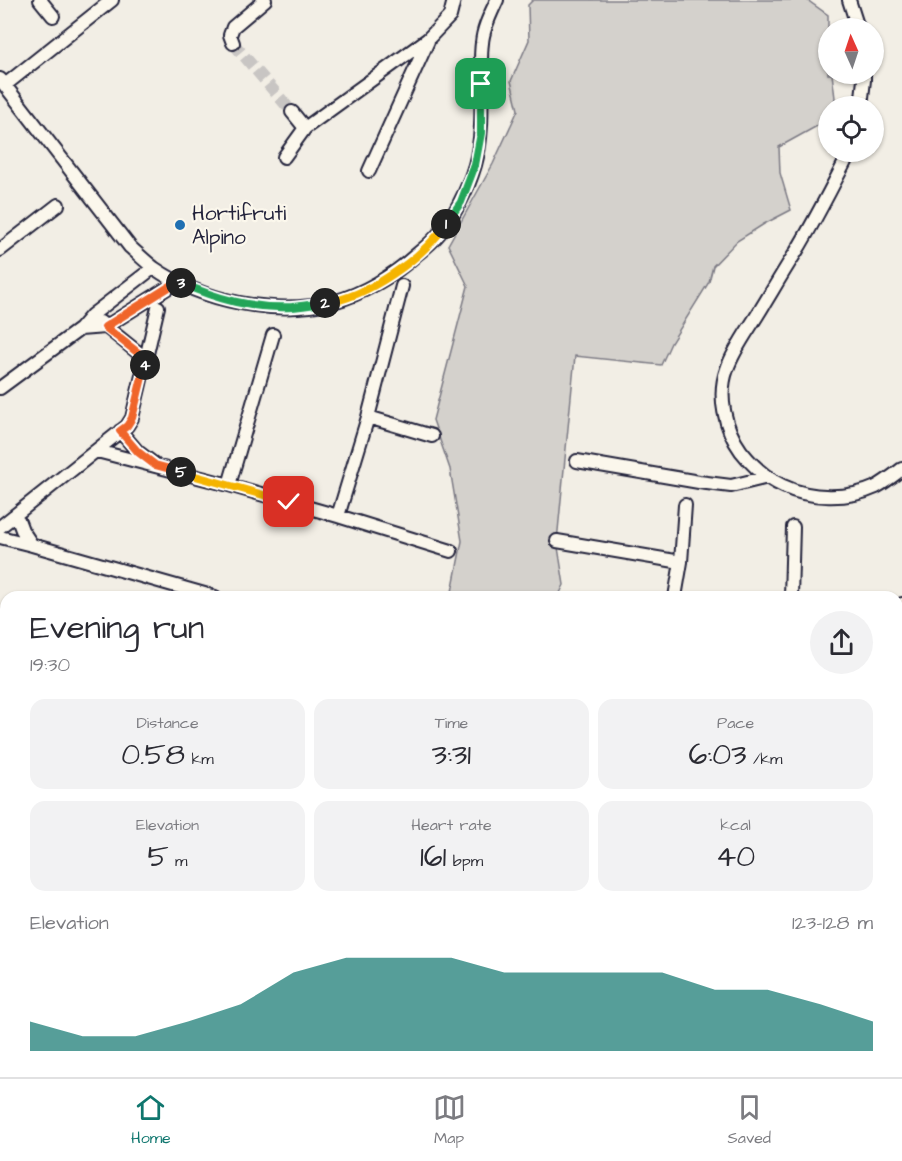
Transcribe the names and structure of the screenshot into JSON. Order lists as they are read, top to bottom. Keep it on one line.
{"places":["Hortifruti Alpino"],"north":"top","page":{"pins":["1","3","2","4","5"],"heading":["Evening run","19:30"],"stats":[["Distance","0.58 km"],["Time","3:31"],["Pace","6:03 /km"],["Elevation","5 m"],["Heart rate","161 bpm"],["kcal","40"]],"chart":["Elevation","123–128 m"],"tabs":["Home","Map","Saved"]}}
